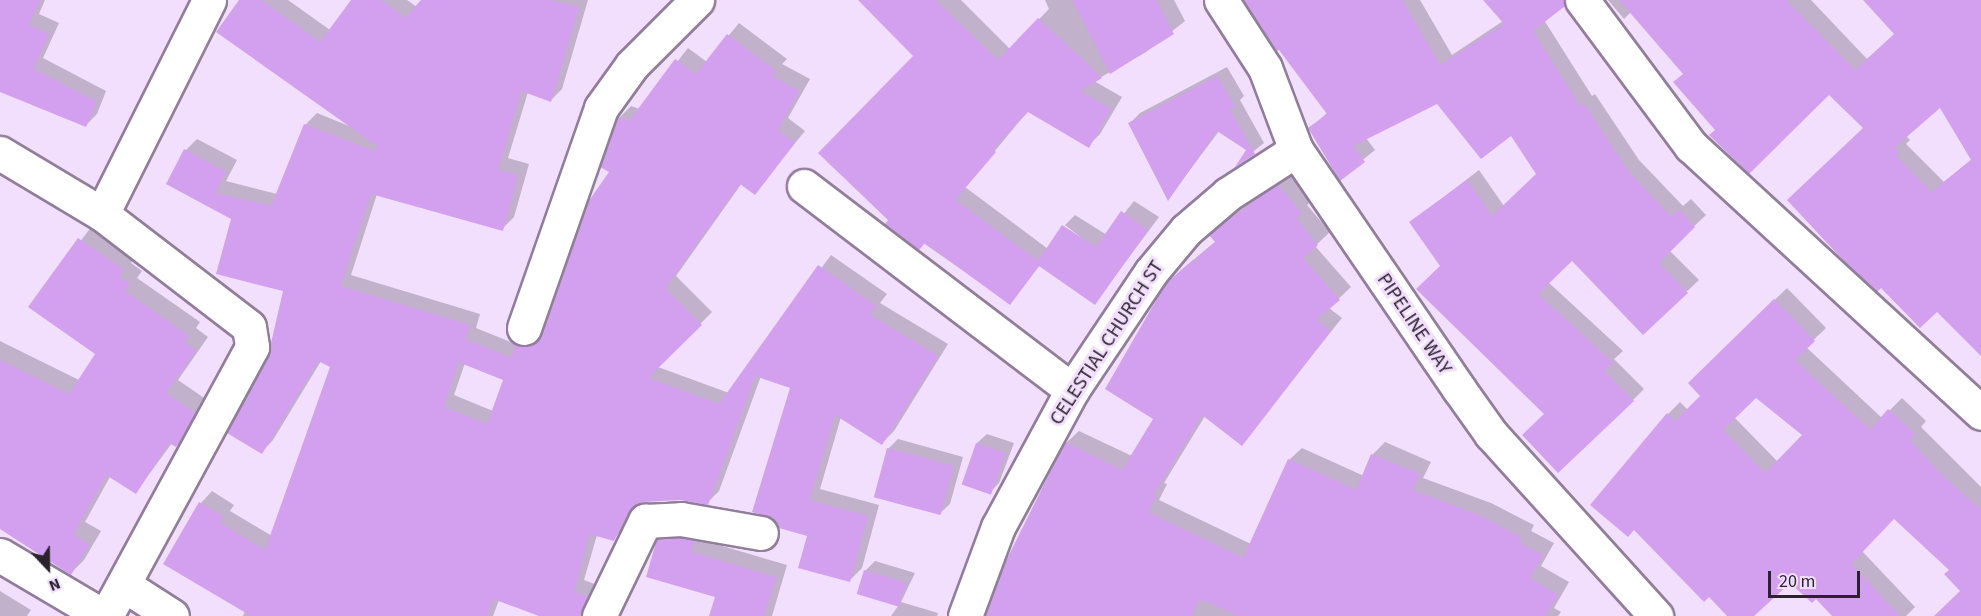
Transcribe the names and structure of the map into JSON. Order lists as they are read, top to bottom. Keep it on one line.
{"streets":{"street":["PIPELINE WAY","CELESTIAL CHURCH ST"]},"crossings":[["PIPELINE WAY","CELESTIAL CHURCH ST"]],"scale_bar":"20 m","north":"bottom"}
